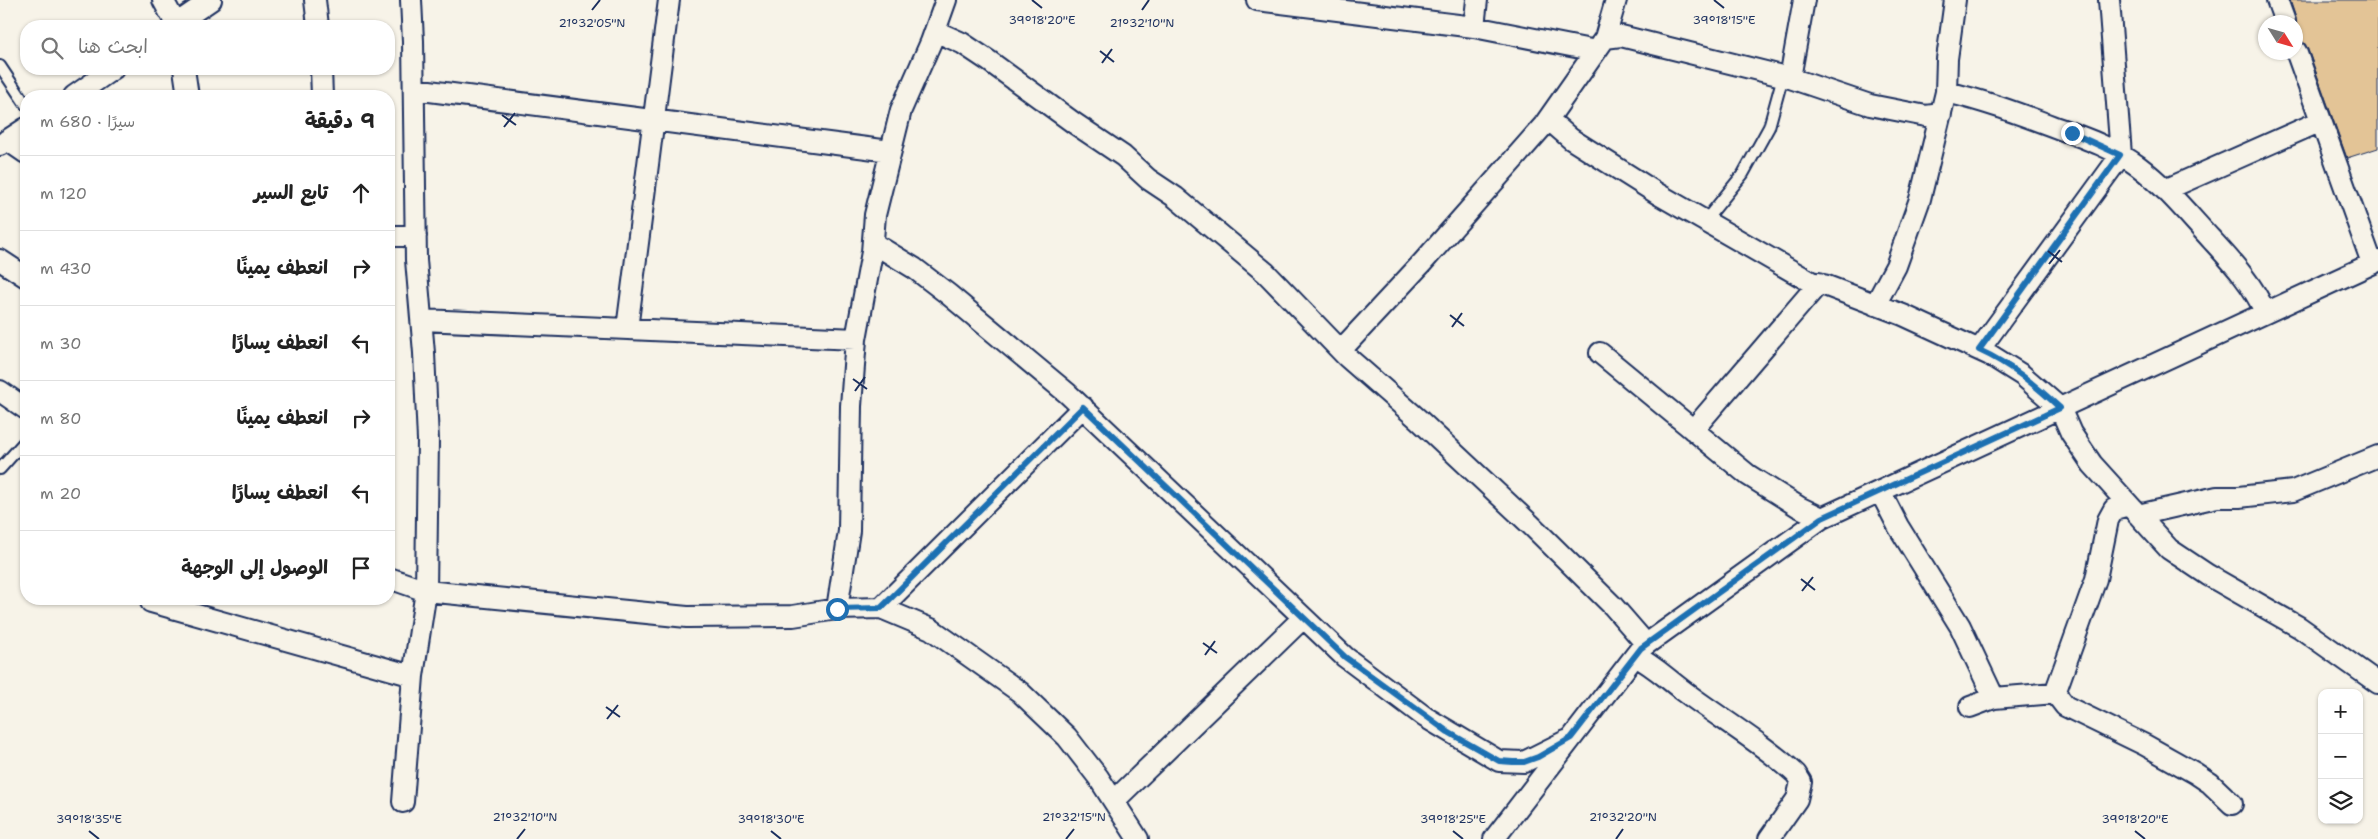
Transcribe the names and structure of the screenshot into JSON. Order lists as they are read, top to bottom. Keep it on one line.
{"north":"bottom right","page":{"search":"ابحث هنا","heading":["9 دقيقة","سيرًا · 680 m"],"list":[["تابع السير","120 m"],["انعطف يمينًا","430 m"],["انعطف يسارًا","30 m"],["انعطف يمينًا","80 m"],["انعطف يسارًا","20 m"],"الوصول إلى الوجهة"],"map_buttons":["+","−"]},"coordinates":["39°18'20\"E","39°18'15\"E","21°32'05\"N","21°32'10\"N","21°32'15\"N","21°32'20\"N","39°18'35\"E","39°18'30\"E","39°18'25\"E"]}
